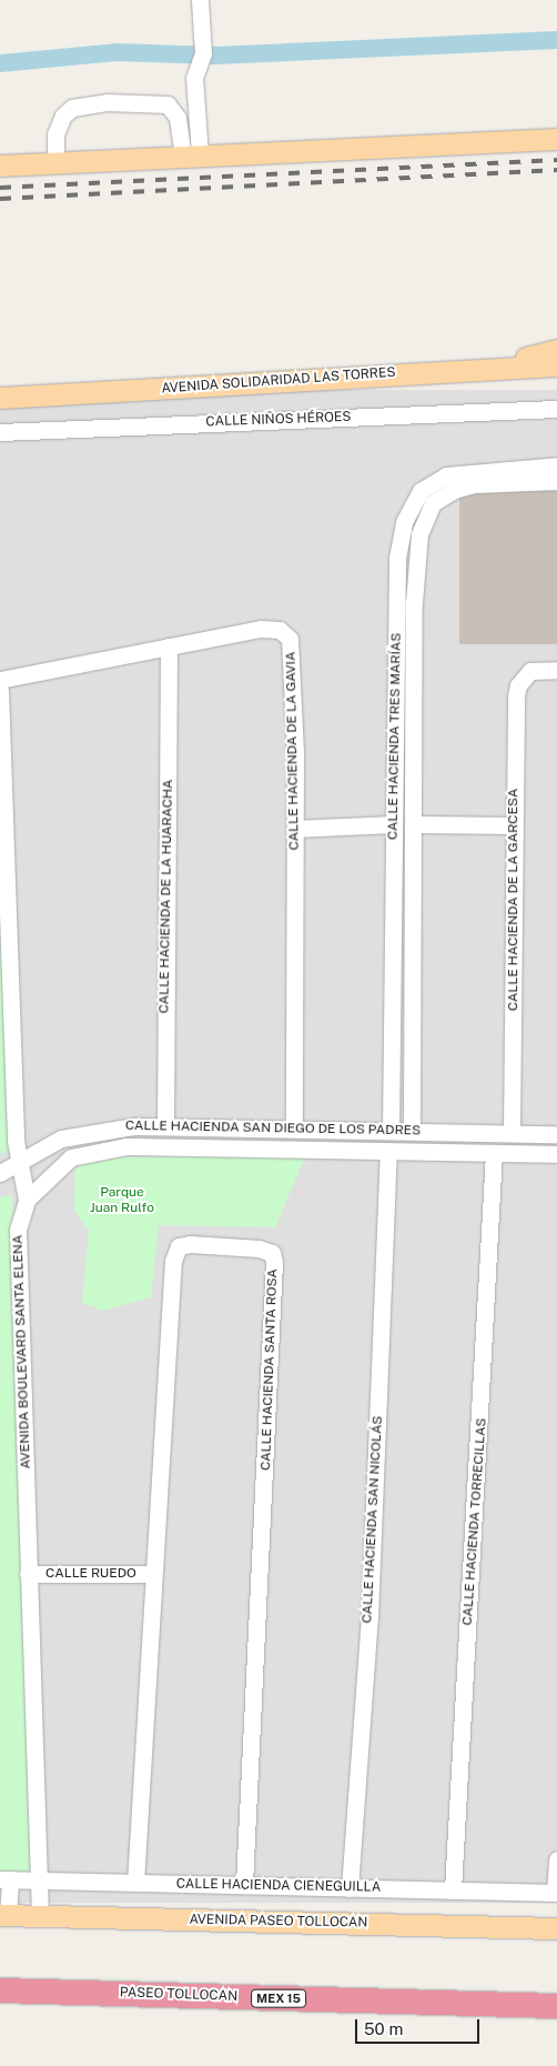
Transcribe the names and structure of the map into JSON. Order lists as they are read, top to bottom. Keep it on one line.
{"streets":{"highway":["PASEO TOLLOCAN","MEX 15"],"main road":["AVENIDA SOLIDARIDAD LAS TORRES","AVENIDA PASEO TOLLOCAN"],"street":["CALLE NIÑOS HÉROES","CALLE HACIENDA TRES MARÍAS","CALLE HACIENDA DE LA GAVIA","CALLE HACIENDA DE LA HUARACHA","CALLE HACIENDA DE LA GARCESA","CALLE HACIENDA SAN DIEGO DE LOS PADRES","AVENIDA BOULEVARD SANTA ELENA","CALLE HACIENDA SANTA ROSA","CALLE HACIENDA SAN NICOLÁS","CALLE HACIENDA TORRECILLAS","CALLE RUEDO","CALLE HACIENDA CIENEGUILLA"]},"crossings":[["CALLE HACIENDA TRES MARÍAS","CALLE HACIENDA SAN DIEGO DE LOS PADRES"],["CALLE HACIENDA DE LA GAVIA","CALLE HACIENDA DE LA HUARACHA"],["CALLE HACIENDA DE LA GAVIA","CALLE HACIENDA SAN DIEGO DE LOS PADRES"],["CALLE HACIENDA DE LA HUARACHA","CALLE HACIENDA SAN DIEGO DE LOS PADRES"],["CALLE HACIENDA DE LA GARCESA","CALLE HACIENDA SAN DIEGO DE LOS PADRES"],["CALLE HACIENDA SAN DIEGO DE LOS PADRES","AVENIDA BOULEVARD SANTA ELENA"],["CALLE HACIENDA SAN DIEGO DE LOS PADRES","CALLE HACIENDA SAN NICOLÁS"],["CALLE HACIENDA SAN DIEGO DE LOS PADRES","CALLE HACIENDA TORRECILLAS"],["AVENIDA BOULEVARD SANTA ELENA","CALLE RUEDO"],["AVENIDA BOULEVARD SANTA ELENA","CALLE HACIENDA CIENEGUILLA"],["AVENIDA BOULEVARD SANTA ELENA","AVENIDA PASEO TOLLOCAN"],["CALLE HACIENDA SANTA ROSA","CALLE RUEDO"],["CALLE HACIENDA SANTA ROSA","CALLE HACIENDA CIENEGUILLA"],["CALLE HACIENDA SAN NICOLÁS","CALLE HACIENDA CIENEGUILLA"],["CALLE HACIENDA TORRECILLAS","CALLE HACIENDA CIENEGUILLA"]],"parks":["Parque Juan Rulfo"],"scale_bar":"50 m"}
